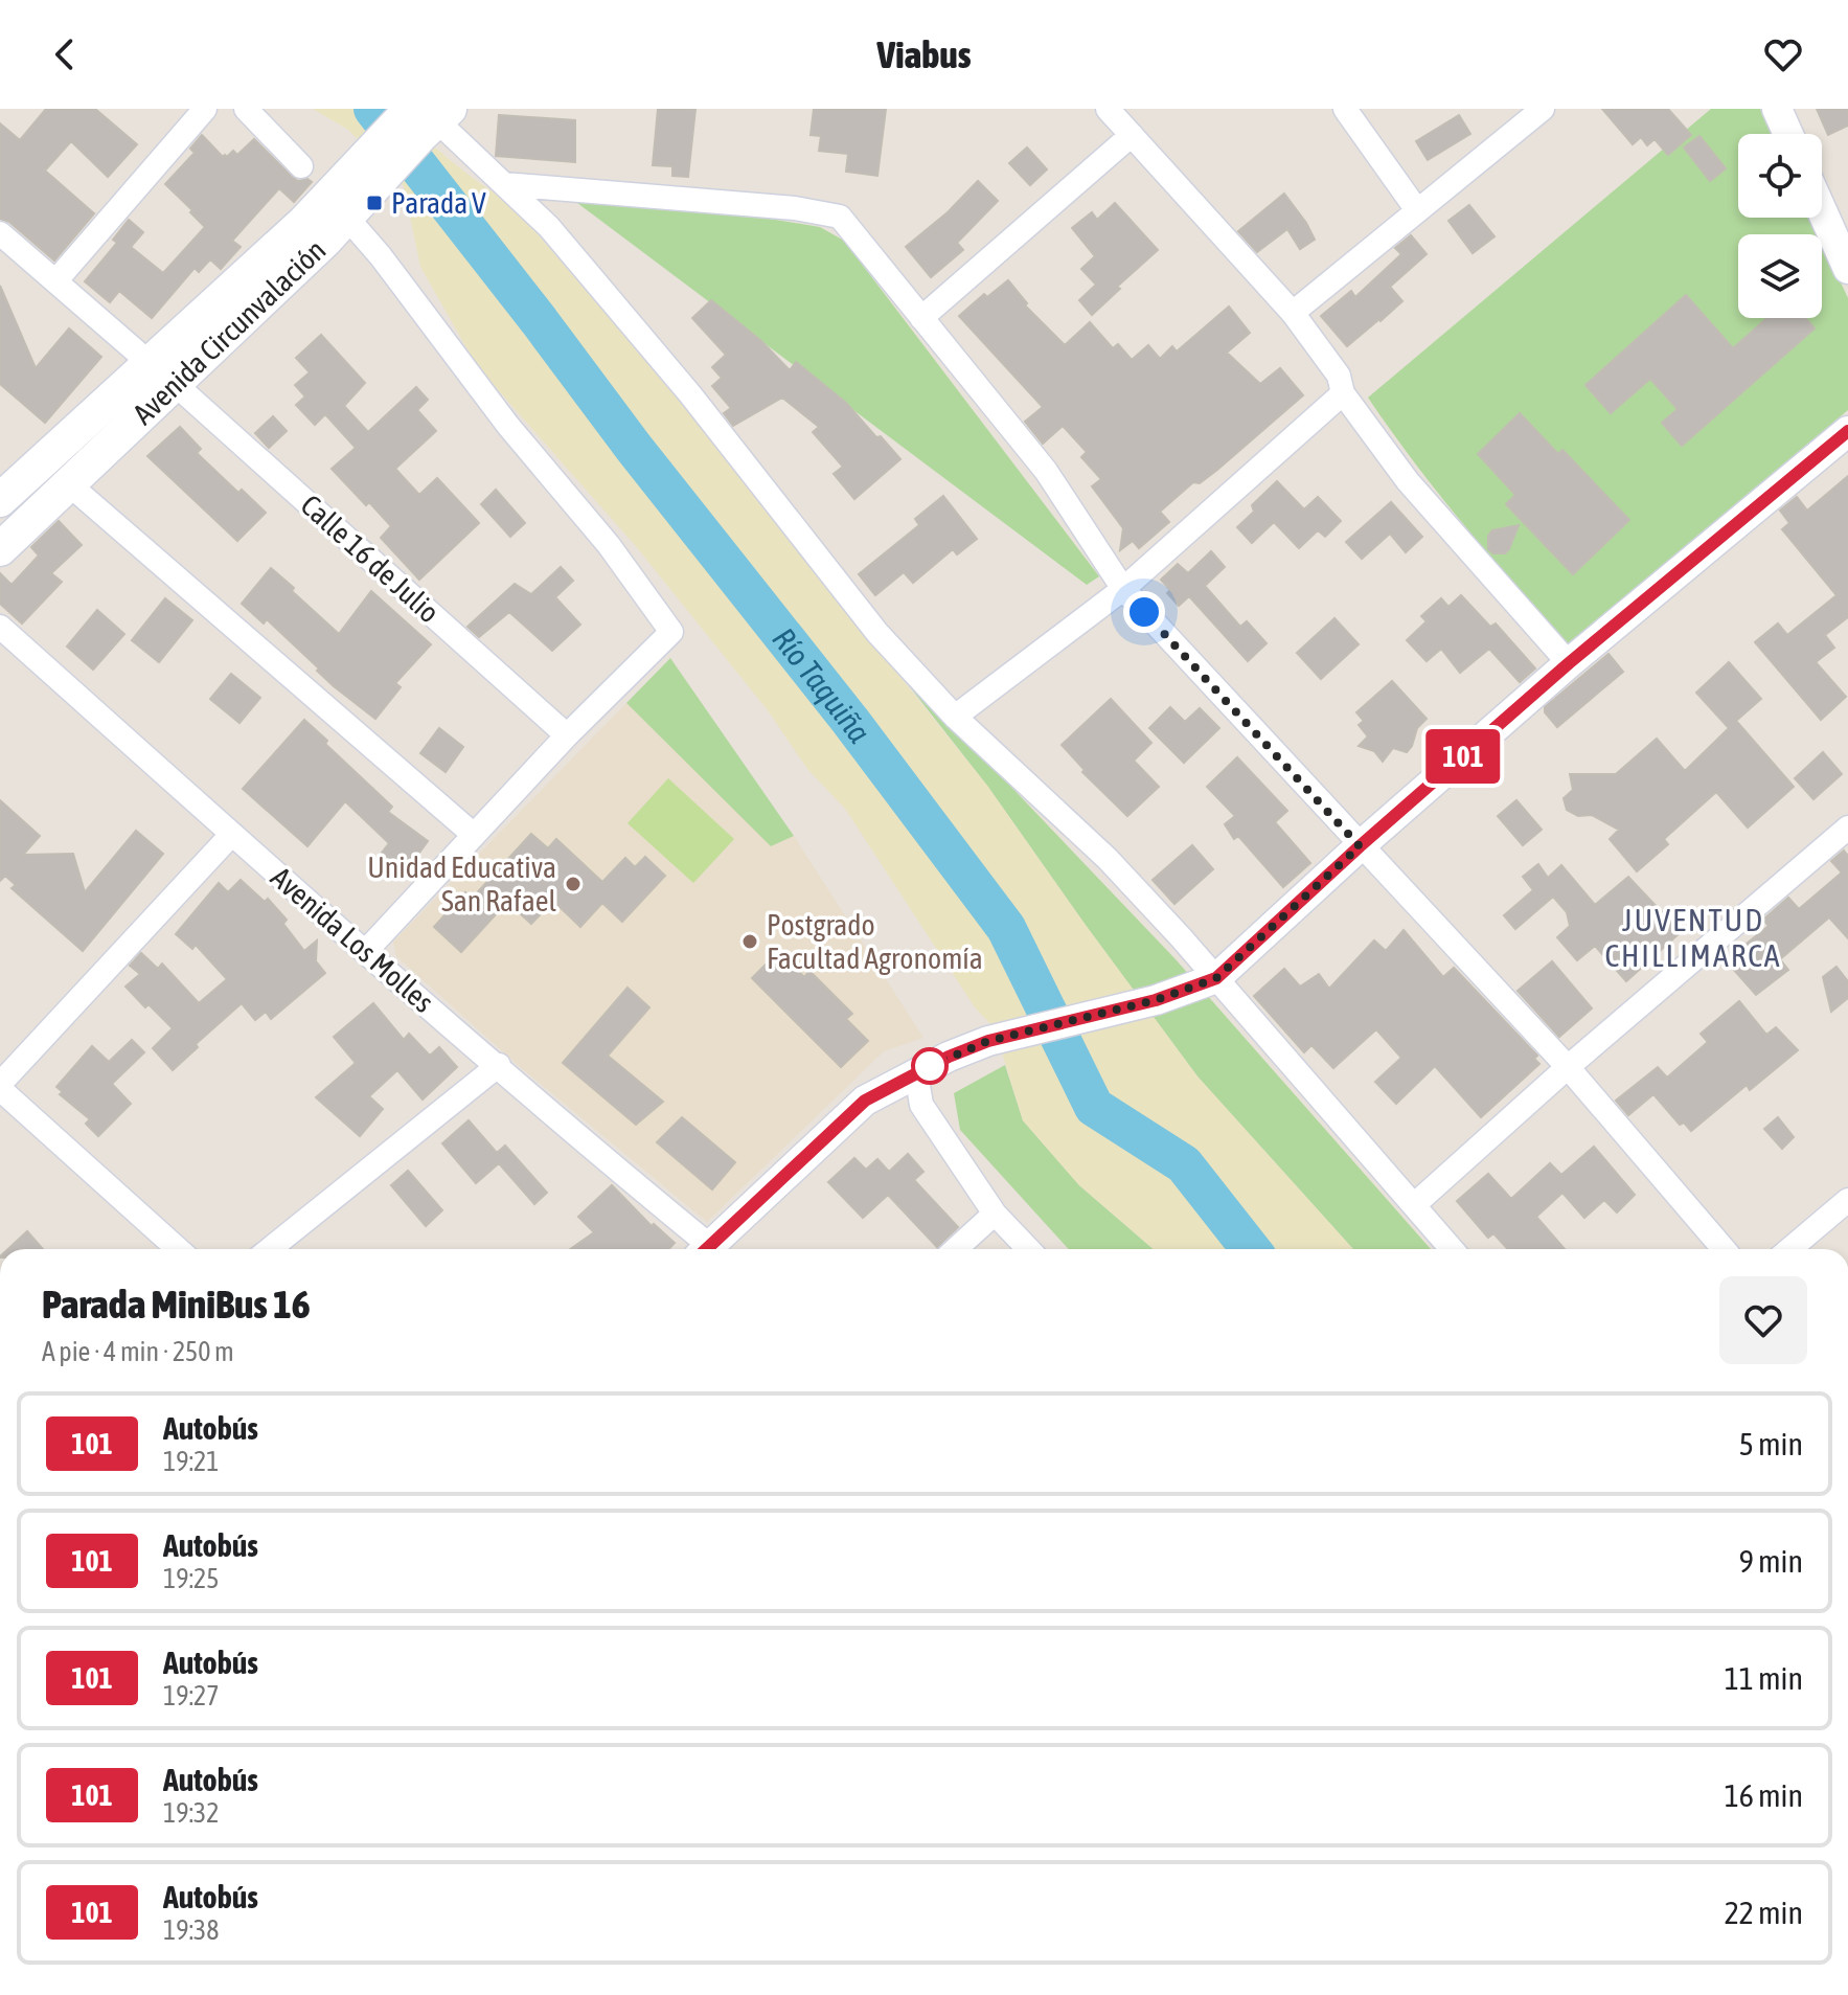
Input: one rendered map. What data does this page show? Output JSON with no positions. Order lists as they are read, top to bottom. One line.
{"streets":{"main road":["Avenida Circunvalación"],"street":["Calle 16 de Julio","Avenida Los Molles"]},"crossings":[["Avenida Circunvalación","Calle 16 de Julio"]],"districts":["JUVENTUD CHILLIMARCA"],"water":["Río Taquiña"],"places":{"transit":["Parada V"],"other":["Unidad Educativa San Rafael","Postgrado Facultad Agronomía"]},"lines":["bus line 101"],"page":{"header":"Viabus","on_map":"101","heading":["Parada MiniBus 16","A pie · 4 min · 250 m"],"list":[{"mark":"101","name":"Autobús","note":"19:21","value":"5 min"},{"mark":"101","name":"Autobús","note":"19:25","value":"9 min"},{"mark":"101","name":"Autobús","note":"19:27","value":"11 min"},{"mark":"101","name":"Autobús","note":"19:32","value":"16 min"},{"mark":"101","name":"Autobús","note":"19:38","value":"22 min"}]}}
